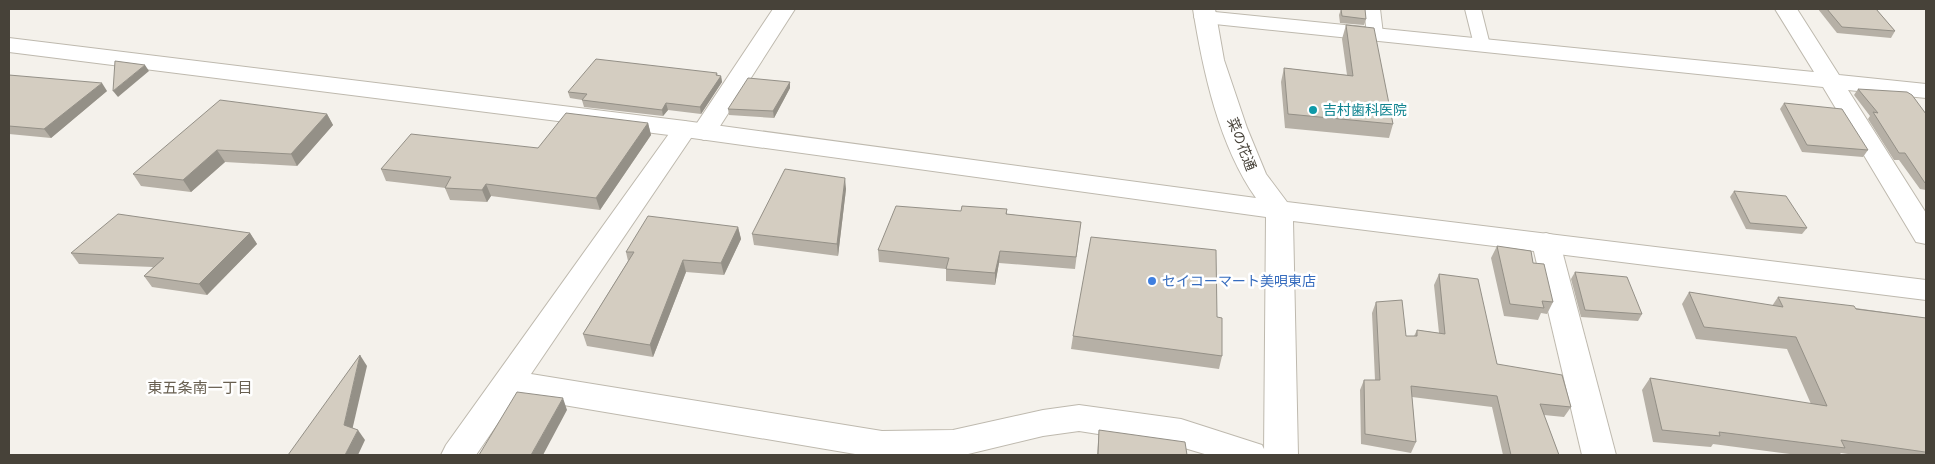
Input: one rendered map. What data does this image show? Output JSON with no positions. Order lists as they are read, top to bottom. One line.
{"streets":{"street":["菜の花通"]},"districts":["東五条南一丁目"],"places":["吉村歯科医院","セイコーマート美唄東店"]}
